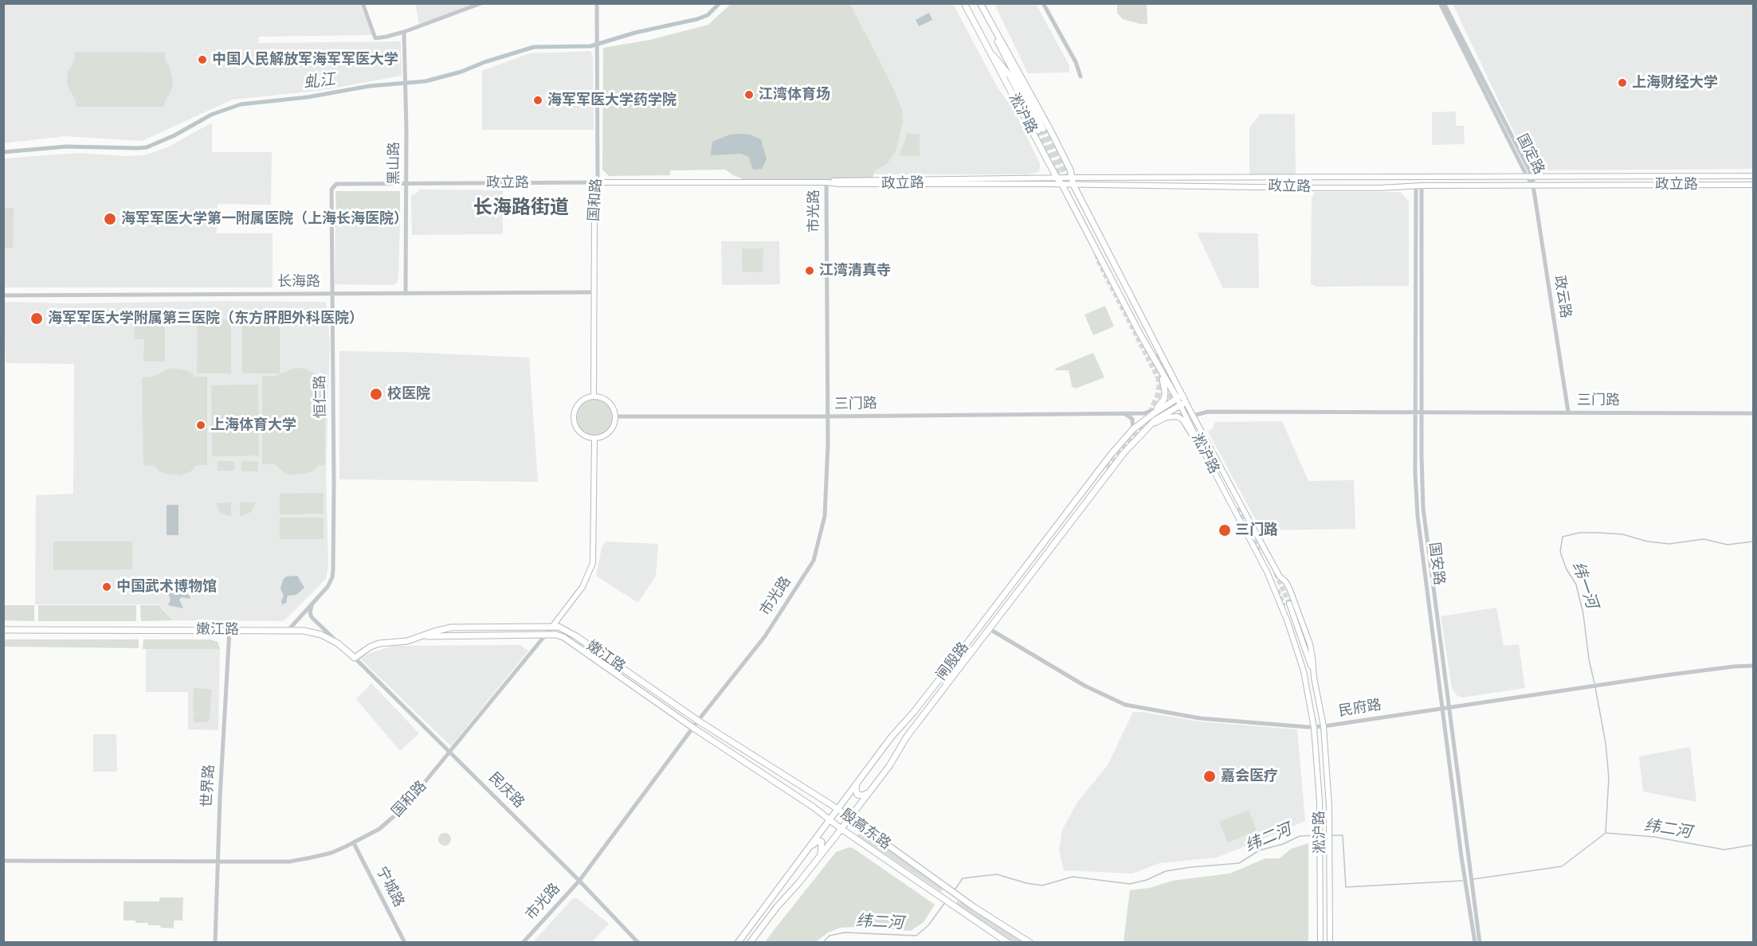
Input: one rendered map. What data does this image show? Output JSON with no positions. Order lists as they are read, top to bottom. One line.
{"streets":{"main road":["淞沪路","政立路","国和路","嫩江路","闸殷路","殷高东路"],"street":["国定路","黑山路","市光路","长海路","政云路","恒仁路","三门路","国安路","民府路","世界路","民庆路","宁城路"]},"crossings":[["淞沪路","政立路"],["淞沪路","三门路"],["淞沪路","闸殷路"],["淞沪路","民府路"],["国定路","政立路"],["国定路","政云路"],["黑山路","政立路"],["黑山路","长海路"],["政立路","国和路"],["政立路","市光路"],["政立路","政云路"],["政立路","恒仁路"],["政立路","国安路"],["国和路","长海路"],["国和路","三门路"],["国和路","嫩江路"],["国和路","世界路"],["国和路","民庆路"],["国和路","宁城路"],["市光路","三门路"],["市光路","嫩江路"],["市光路","民庆路"],["市光路","殷高东路"],["长海路","恒仁路"],["政云路","三门路"],["恒仁路","嫩江路"],["三门路","国安路"],["三门路","闸殷路"],["国安路","民府路"],["嫩江路","世界路"],["嫩江路","民庆路"],["嫩江路","殷高东路"],["闸殷路","民府路"],["闸殷路","殷高东路"]],"districts":["长海路街道"],"water":["虬江","纬一河","纬二河"],"places":["中国人民解放军海军军医大学","上海财经大学","江湾体育场","海军军医大学药学院","海军军医大学第一附属医院（上海长海医院）","江湾清真寺","海军军医大学附属第三医院（东方肝胆外科医院）","校医院","上海体育大学","三门路","中国武术博物馆","嘉会医疗"]}
